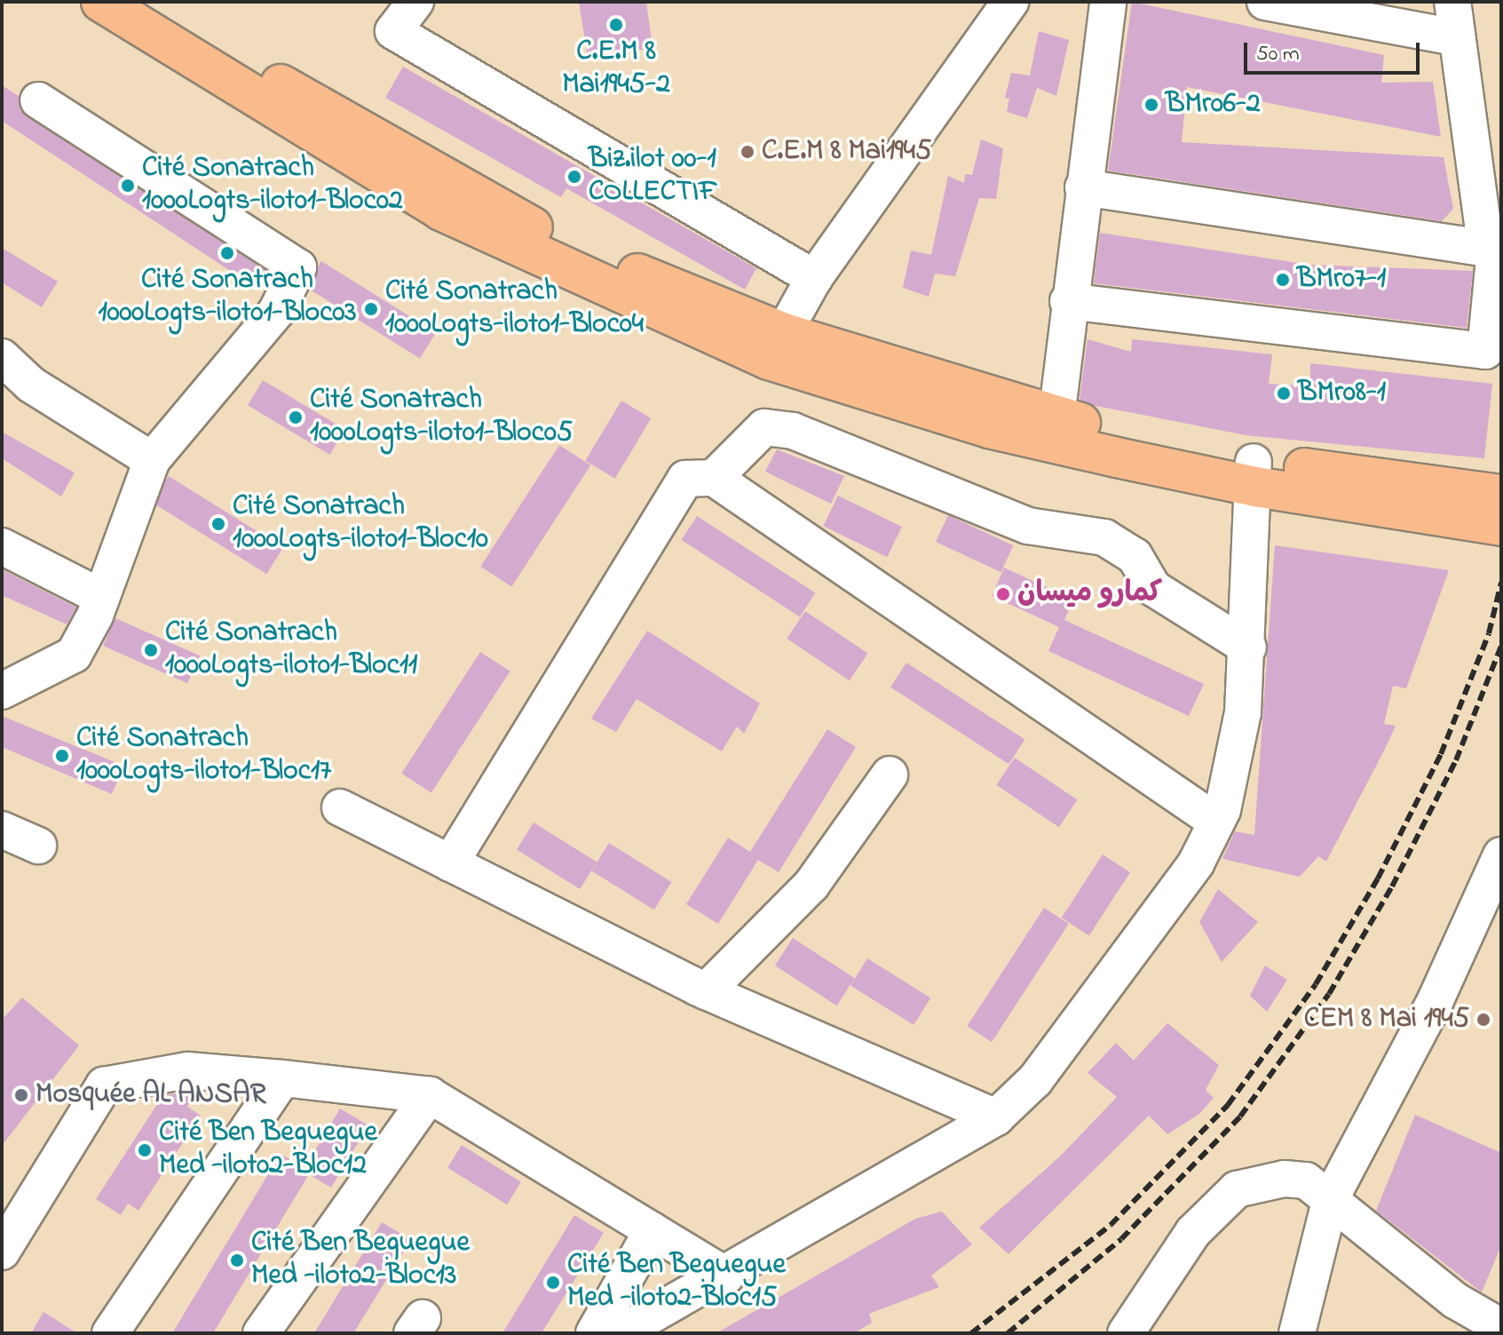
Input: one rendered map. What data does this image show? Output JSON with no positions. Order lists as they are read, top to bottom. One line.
{"places":["C.E.M 8 Mai1945-2","BMr06-2","C.E.M 8 Mai1945","Biz.ilot 00-1 COLLECTIF","Cité Sonatrach 1000Logts-ilot01-Bloc02","Cité Sonatrach 1000Logts-ilot01-Bloc03","BMr07-1","Cité Sonatrach 1000Logts-ilot01-Bloc04","BMr08-1","Cité Sonatrach 1000Logts-ilot01-Bloc05","Cité Sonatrach 1000Logts-ilot01-Bloc10","كمارو ميسان","Cité Sonatrach 1000Logts-ilot01-Bloc11","Cité Sonatrach 1000Logts-ilot01-Bloc17","CEM 8 Mai 1945","Mosquée AL ANSAR","Cité Ben Beguegue Med -ilot02-Bloc12","Cité Ben Beguegue Med -ilot02-Bloc13","Cité Ben Beguegue Med -ilot02-Bloc15"],"scale_bar":"50 m"}
